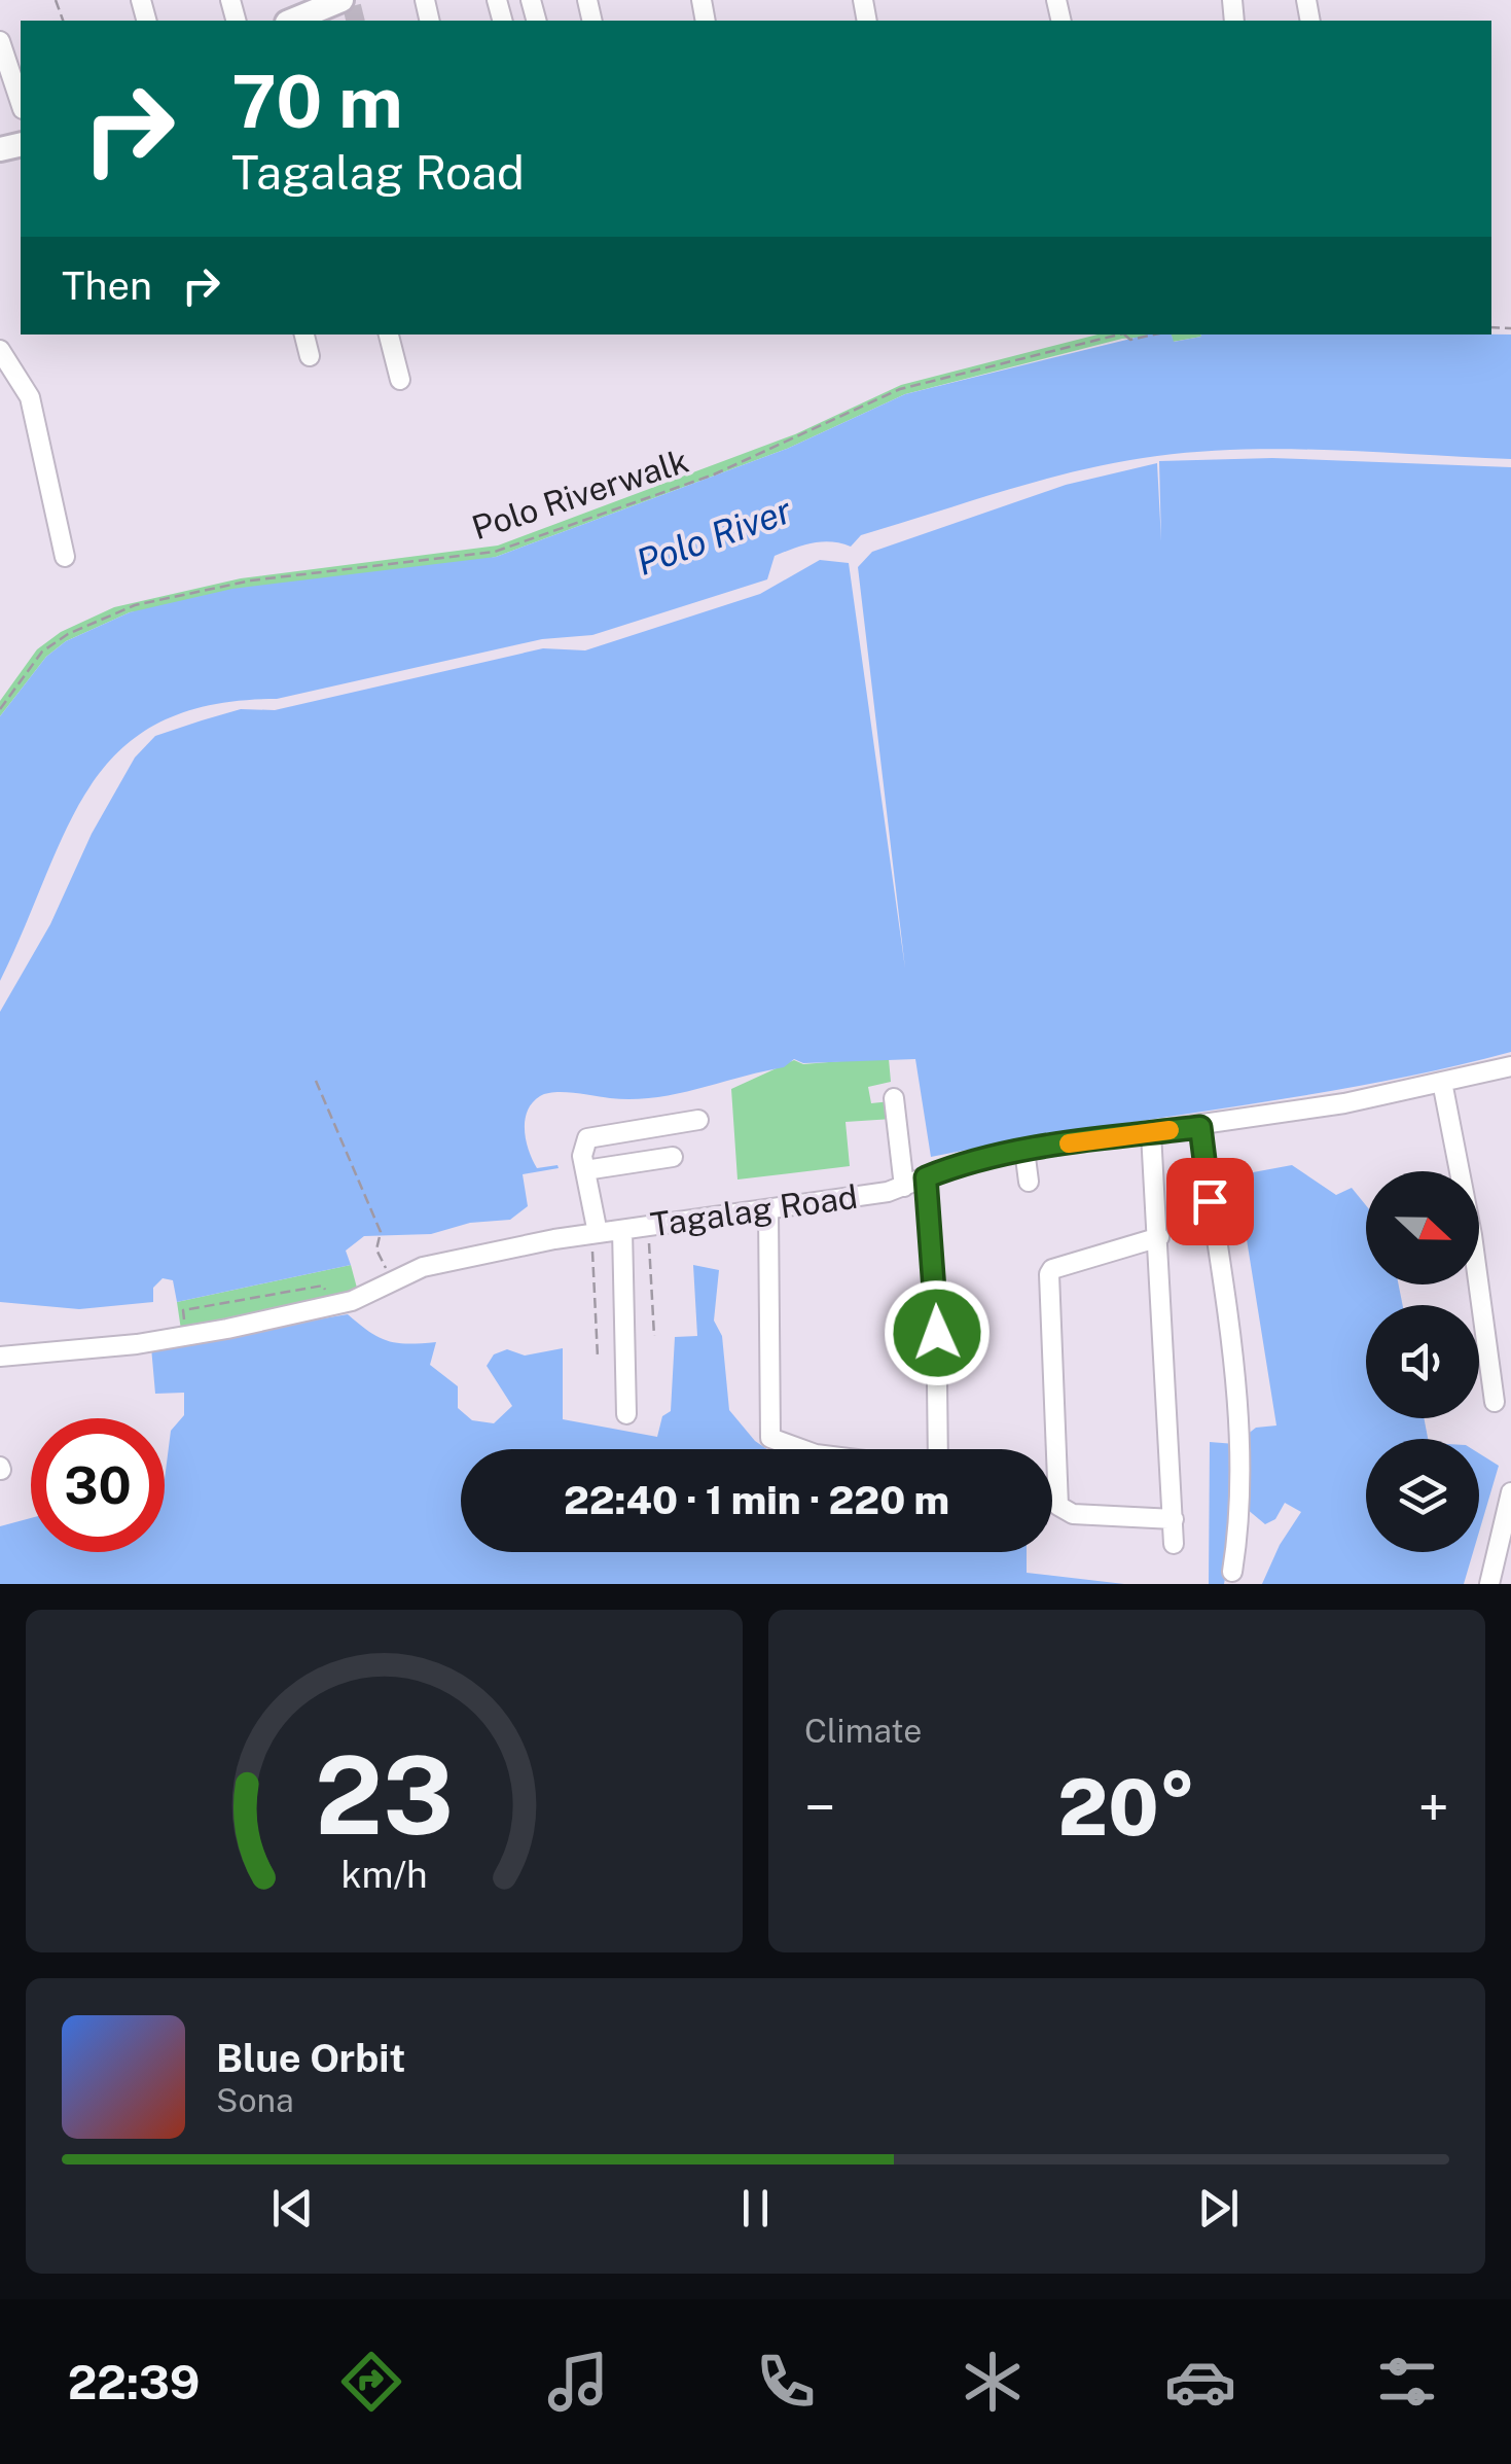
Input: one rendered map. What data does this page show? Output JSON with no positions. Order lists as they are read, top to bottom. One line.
{"streets":{"street":["Tagalag Road"],"path":["Polo Riverwalk"]},"water":["Polo River"],"north":"right","page":{"turn":["70 m","Tagalag Road"],"then":"Then","limit":"30","trip":"22:40 · 1 min · 220 m","tile":"Climate","heat":["−","20°","+"],"song":["Blue Orbit","Sona"],"tabs":"22:39","gauge":["23","km/h"]}}
